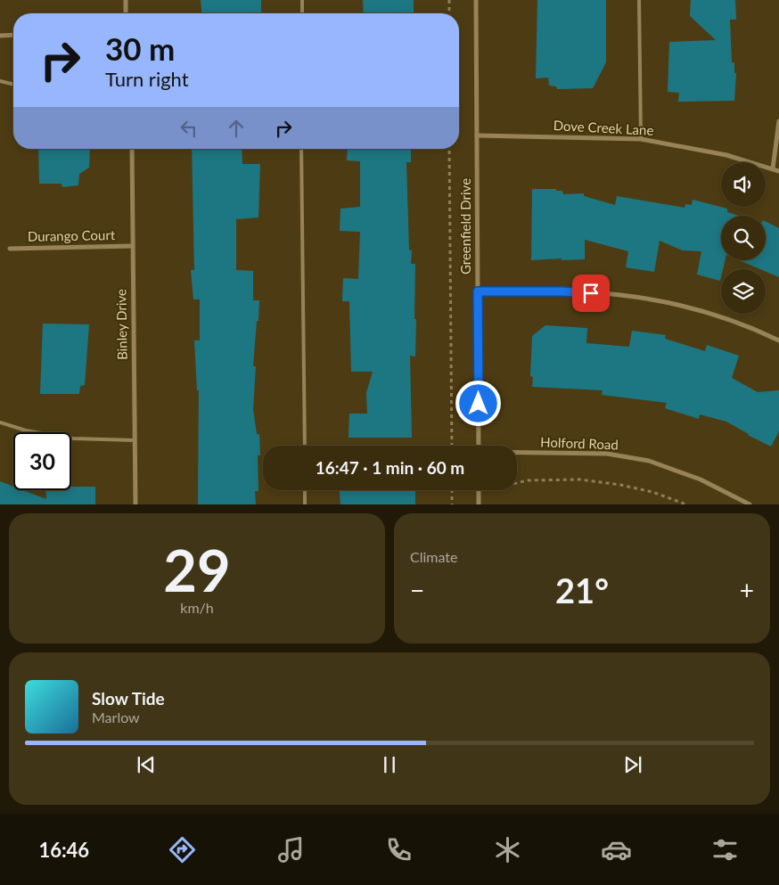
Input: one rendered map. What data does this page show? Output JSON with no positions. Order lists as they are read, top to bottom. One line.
{"streets":{"street":["Dove Creek Lane","Greenfield Drive","Durango Court","Binley Drive","Holford Road"]},"crossings":[["Dove Creek Lane","Greenfield Drive"],["Durango Court","Binley Drive"]],"page":{"turn":["30 m","Turn right"],"limit":"30","trip":"16:47 · 1 min · 60 m","tile":[["29","km/h"],"Climate"],"heat":["−","21°","+"],"song":["Slow Tide","Marlow"],"tabs":"16:46"}}
